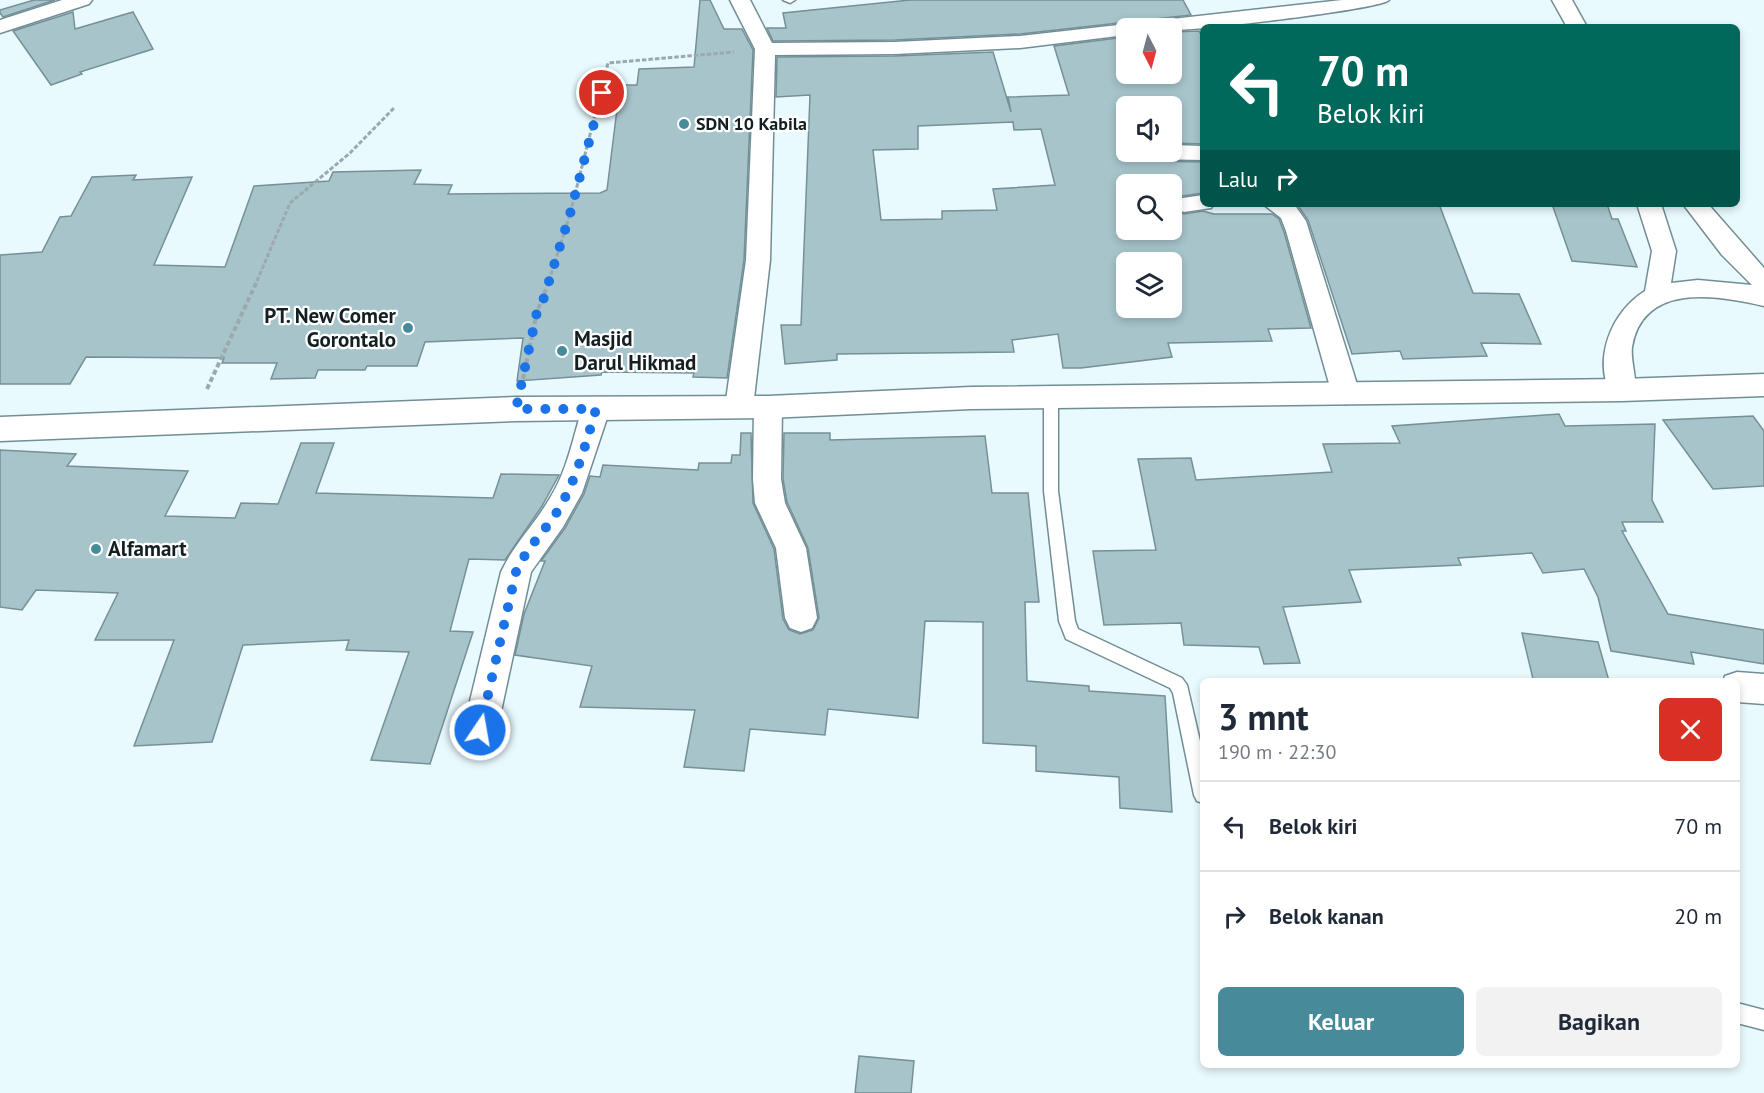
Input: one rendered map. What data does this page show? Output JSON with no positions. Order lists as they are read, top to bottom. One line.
{"places":["SDN 10 Kabila","PT. New Comer Gorontalo","Masjid Darul Hikmad","Alfamart"],"north":"bottom","page":{"turn":["70 m","Belok kiri"],"then":"Lalu","heading":["3 mnt","190 m · 22:30"],"list":[{"name":"Belok kiri","value":"70 m"},{"name":"Belok kanan","value":"20 m"}],"buttons":["Keluar","Bagikan"]}}
